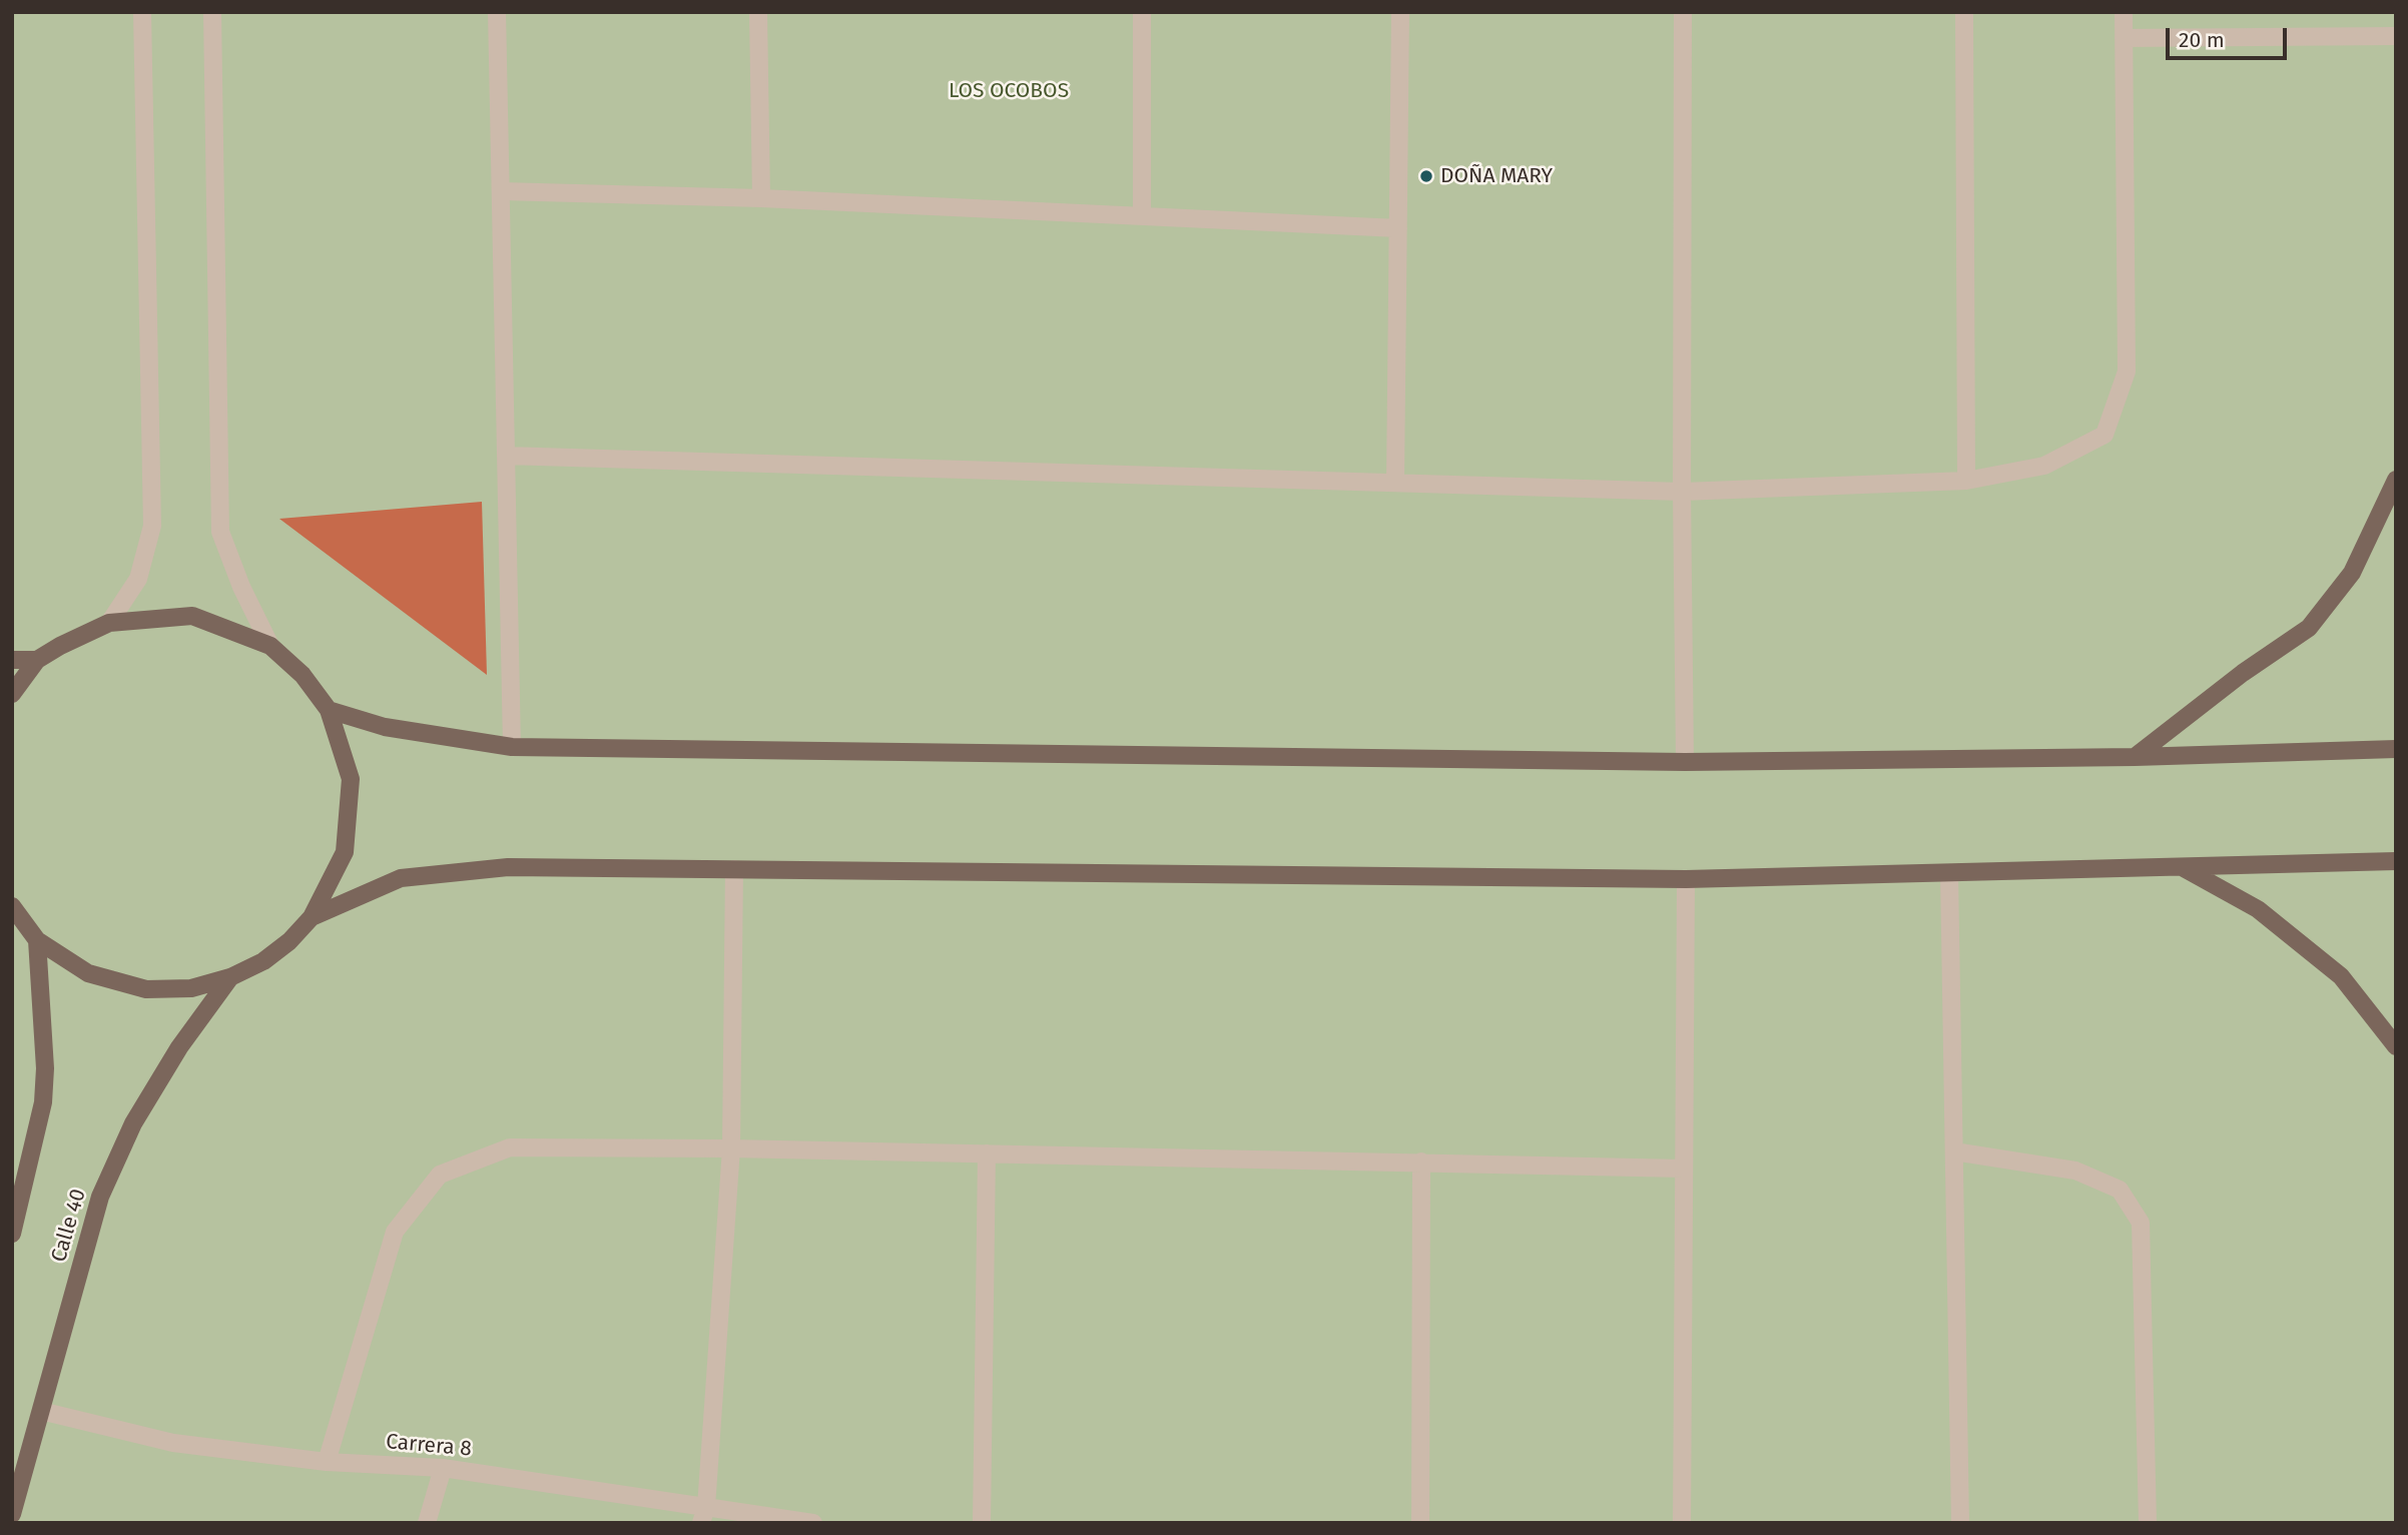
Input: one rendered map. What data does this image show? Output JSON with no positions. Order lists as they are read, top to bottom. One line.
{"streets":{"main road":["Calle 40"],"street":["Carrera 8"]},"crossings":[["Calle 40","Carrera 8"]],"parks":["LOS OCOBOS"],"places":["DOÑA MARY"],"scale_bar":"20 m"}
